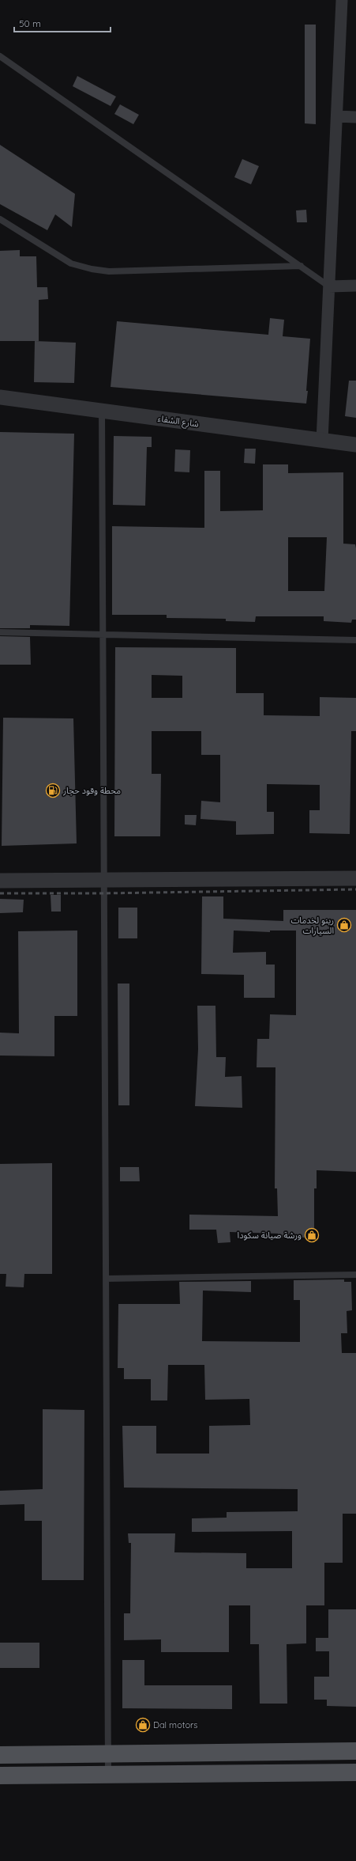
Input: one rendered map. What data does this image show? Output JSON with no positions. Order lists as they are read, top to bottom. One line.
{"streets":{"street":["شارع الشفاء"]},"places":{"fuel station":["محطة وقود حجار"],"shop":["رينو لخدمات السيارات","ورشة صيانة سكودا","Dal motors"]},"scale_bar":"50 m"}
